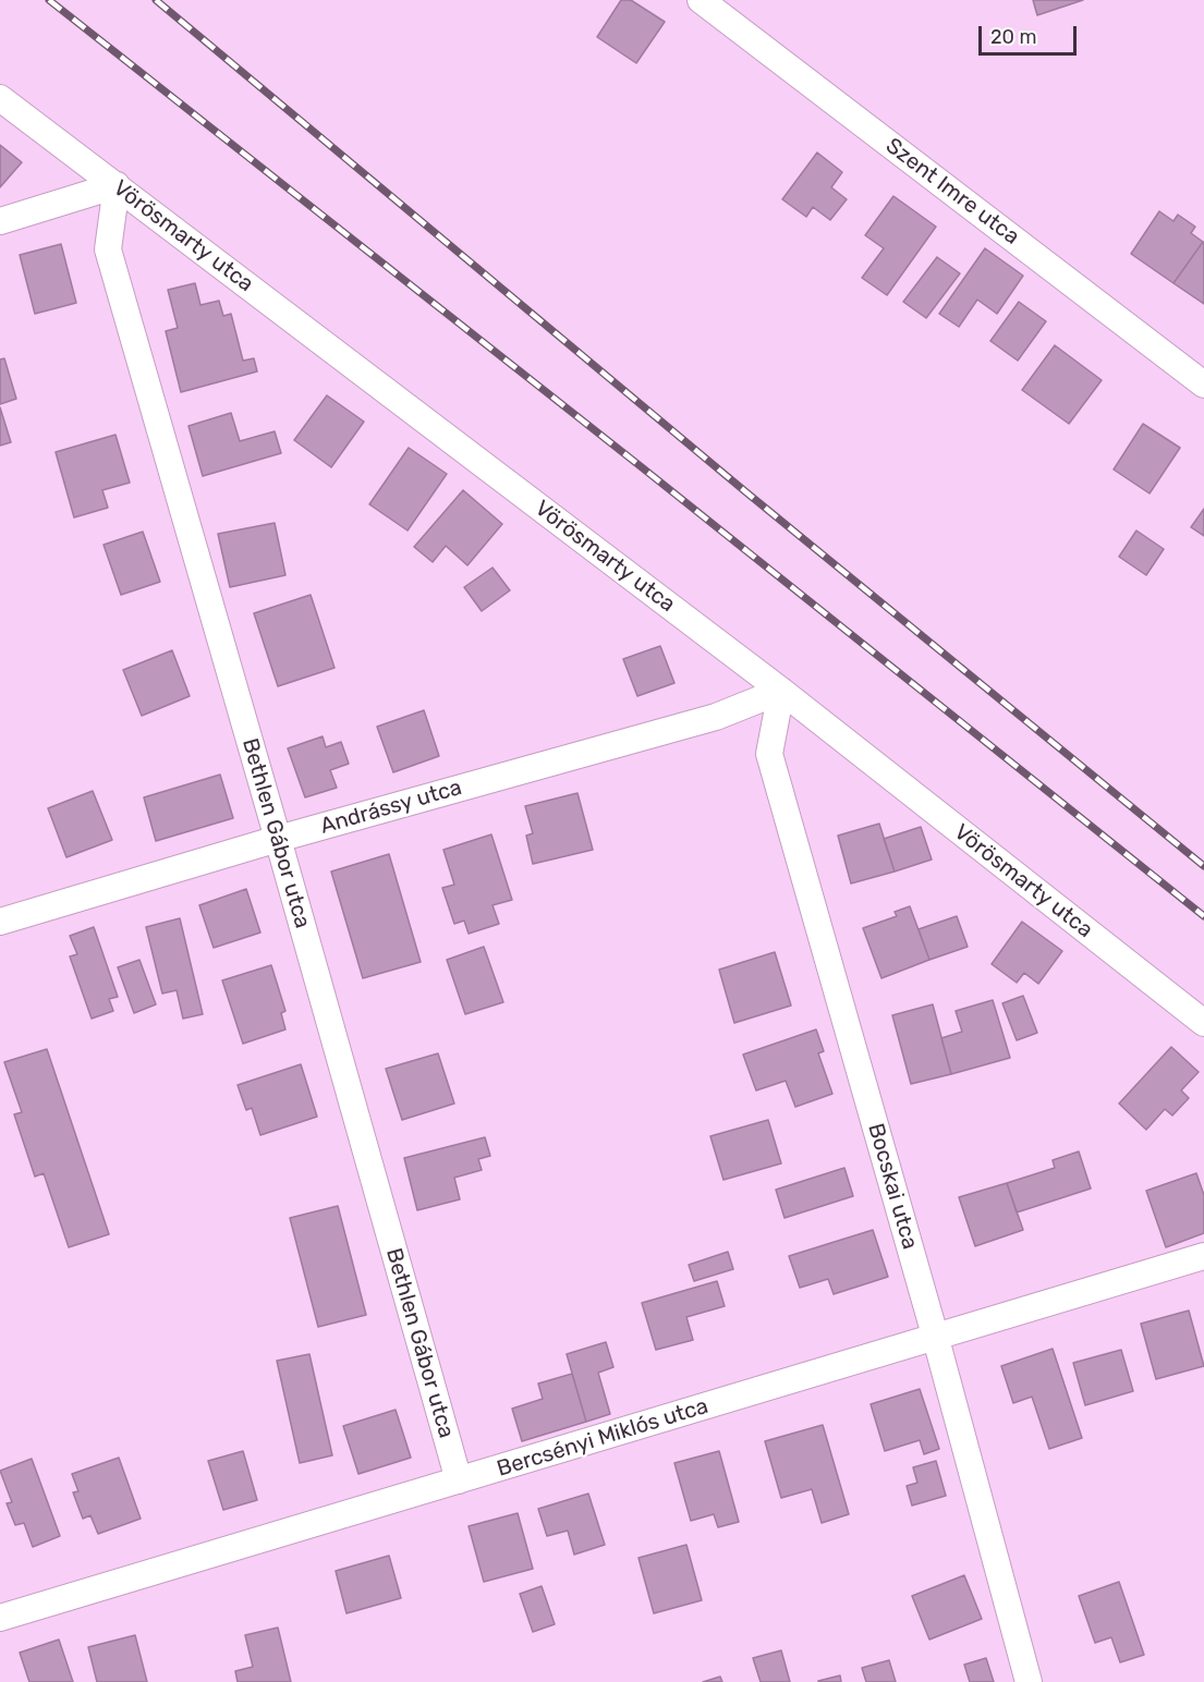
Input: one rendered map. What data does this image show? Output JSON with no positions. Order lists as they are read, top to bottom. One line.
{"streets":{"street":["Szent Imre utca","Vörösmarty utca","Andrássy utca","Bethlen Gábor utca","Bocskai utca","Bercsényi Miklós utca"]},"crossings":[["Vörösmarty utca","Andrássy utca"],["Vörösmarty utca","Bethlen Gábor utca"],["Vörösmarty utca","Bocskai utca"],["Andrássy utca","Bethlen Gábor utca"],["Andrássy utca","Bocskai utca"],["Bethlen Gábor utca","Bercsényi Miklós utca"],["Bocskai utca","Bercsényi Miklós utca"]],"scale_bar":"20 m"}
